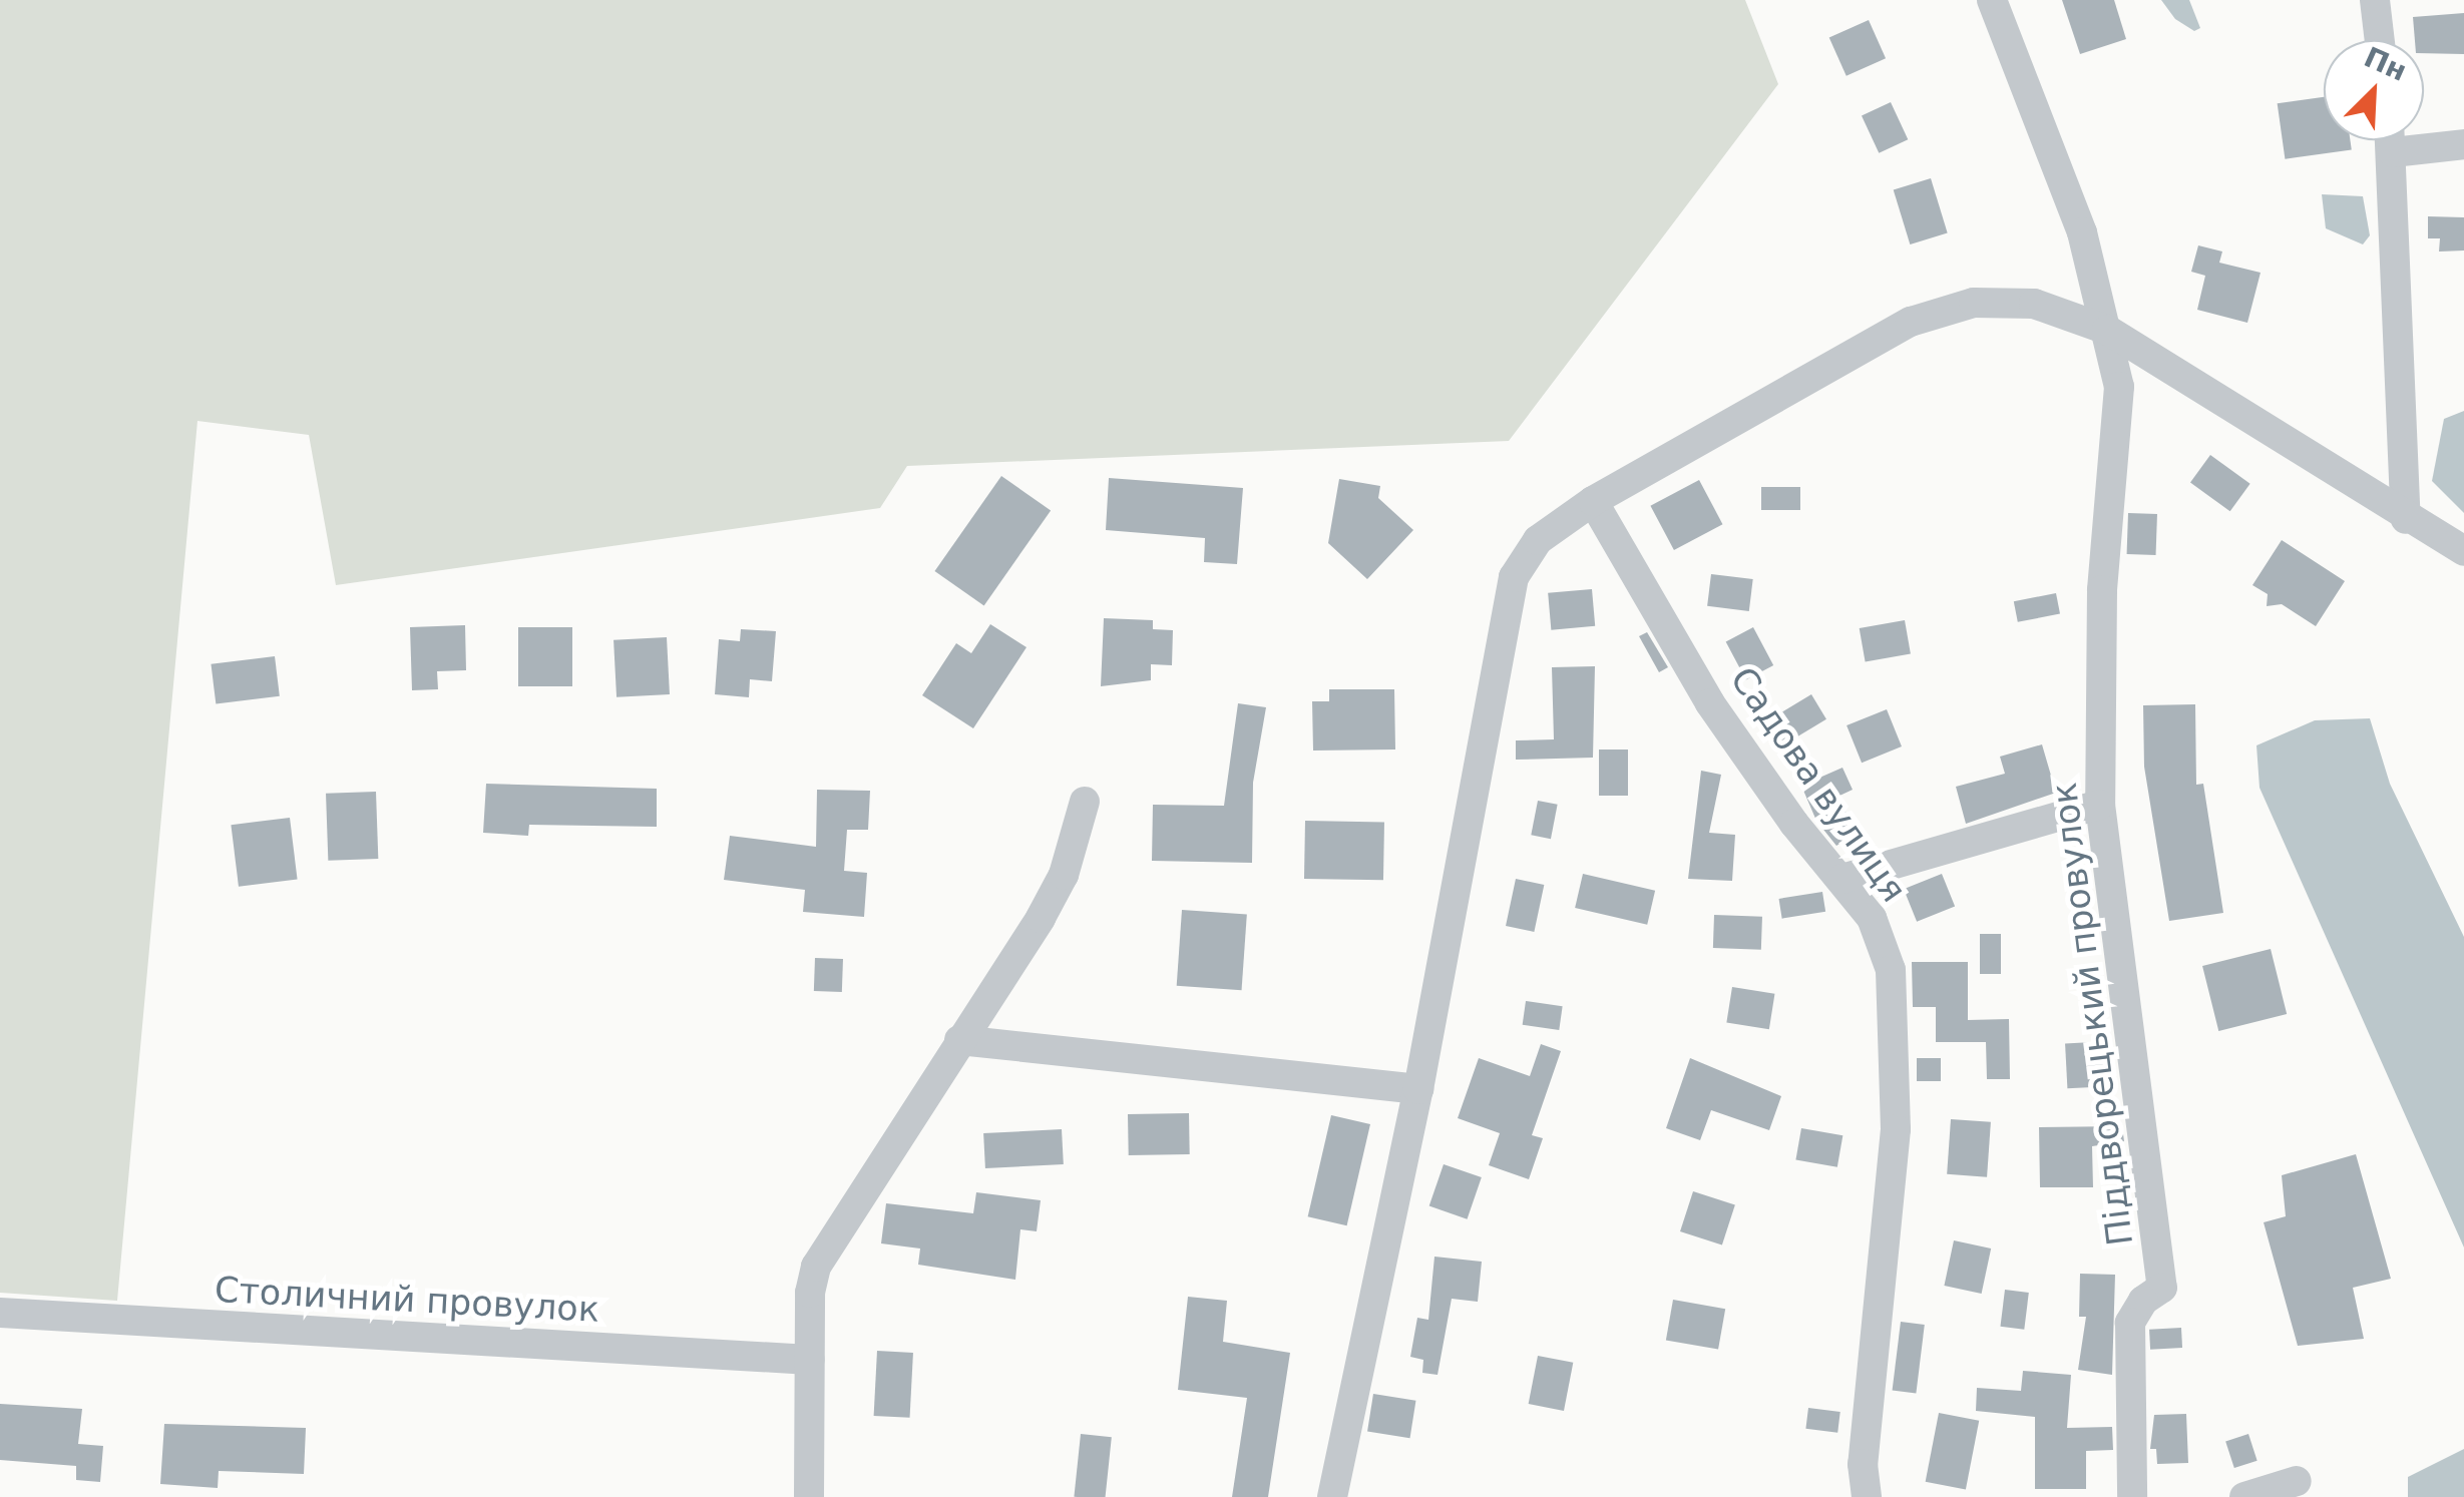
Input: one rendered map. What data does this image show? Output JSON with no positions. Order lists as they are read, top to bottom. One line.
{"streets":{"street":["Садова вулиця","Піддворецький провулок","Столичний провулок"]},"north":"top right"}
